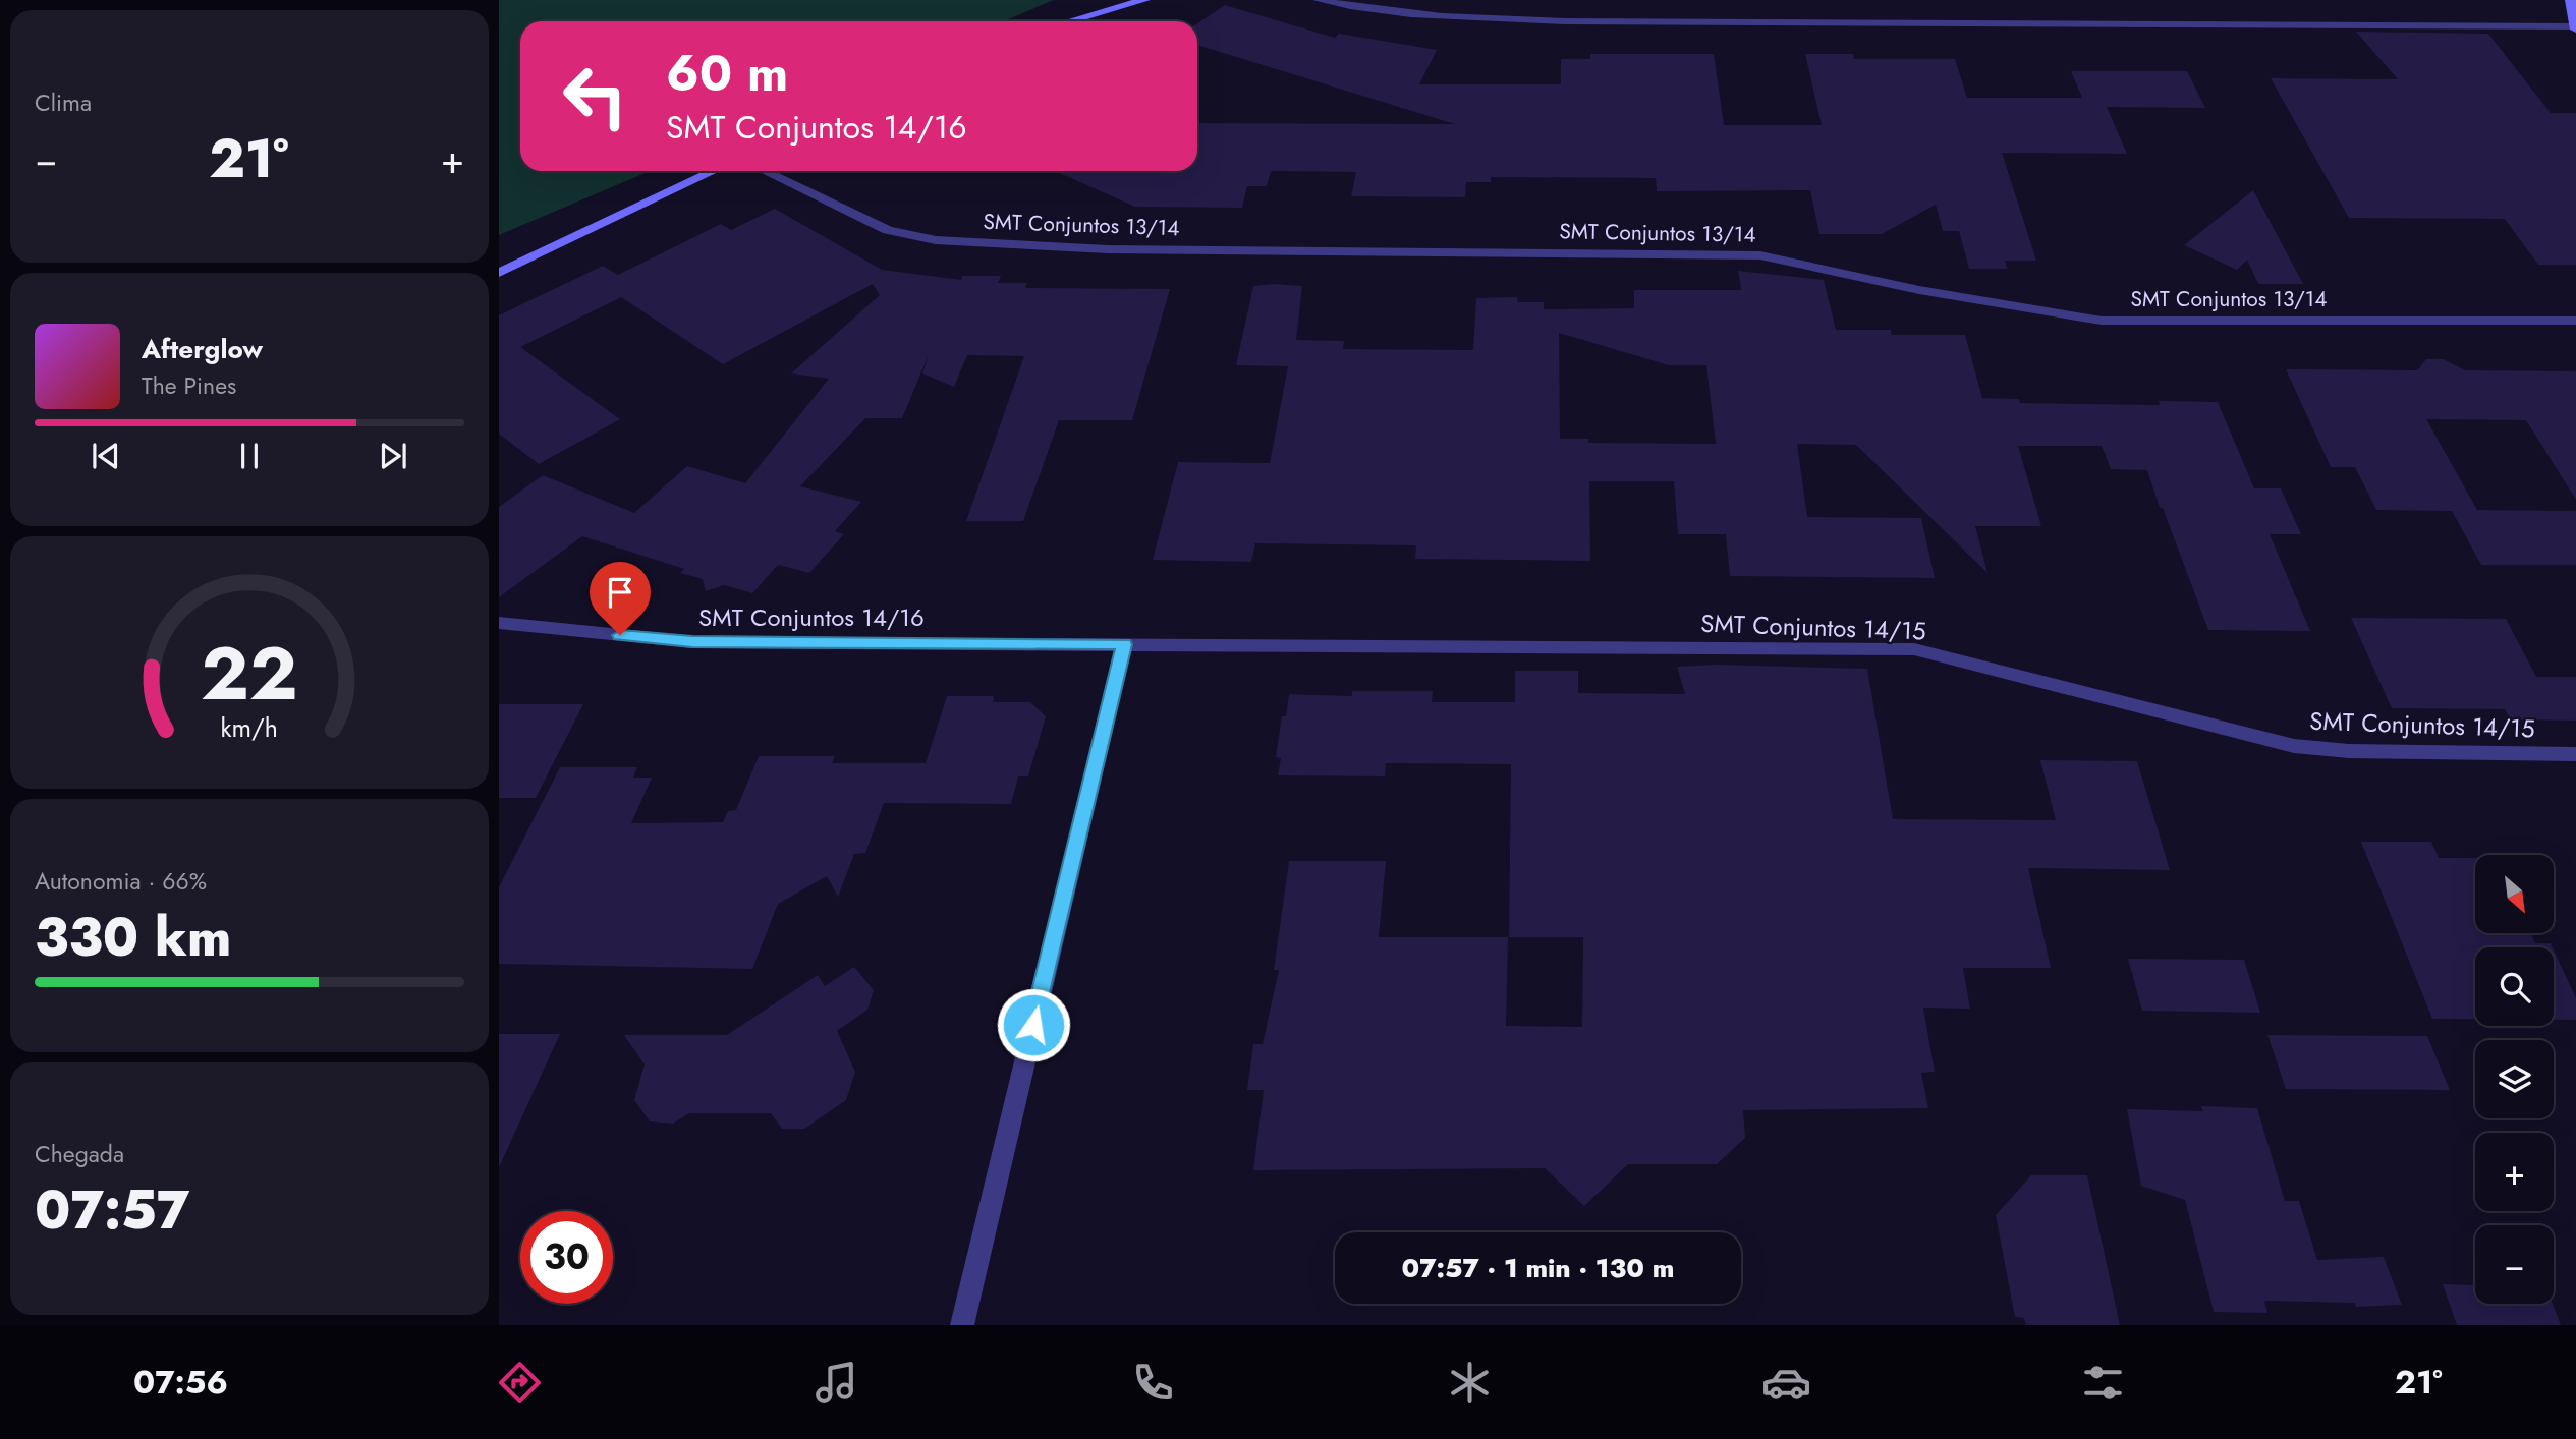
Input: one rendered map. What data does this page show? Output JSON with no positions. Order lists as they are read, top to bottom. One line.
{"streets":{"street":["SMT Conjuntos 13/14","SMT Conjuntos 14/16","SMT Conjuntos 14/15"]},"crossings":[["SMT Conjuntos 14/16","SMT Conjuntos 14/15"]],"north":"bottom right","page":{"tile":["Clima",["Autonomia · 66%","330 km"],["Chegada","07:57"]],"turn":["60 m","SMT Conjuntos 14/16"],"heat":["−","21°","+"],"song":["Afterglow","The Pines"],"map_buttons":["+","−"],"limit":"30","trip":"07:57 · 1 min · 130 m","tabs":["07:56","21°"],"gauge":["22","km/h"]}}
